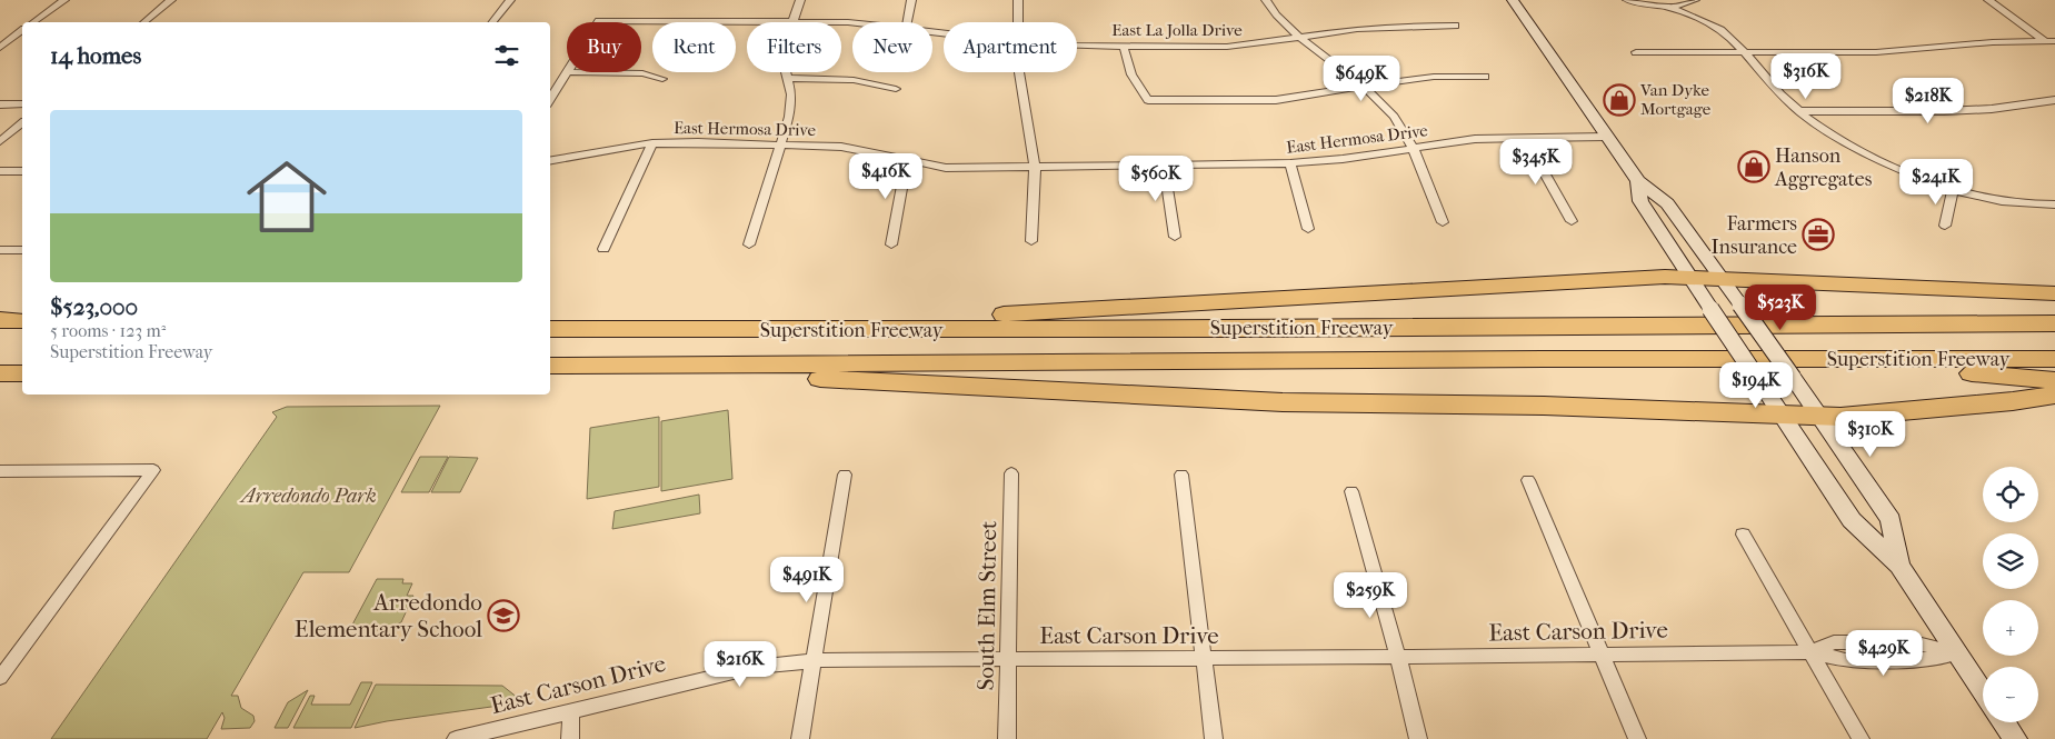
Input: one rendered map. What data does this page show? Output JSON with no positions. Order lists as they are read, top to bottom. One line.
{"streets":{"highway":["Superstition Freeway"],"street":["East La Jolla Drive","East Hermosa Drive","South Elm Street","East Carson Drive"]},"crossings":[["South Elm Street","East Carson Drive"]],"parks":["Arredondo Park"],"places":{"shop":["Van Dyke Mortgage","Hanson Aggregates"],"office":["Farmers Insurance"],"school or university":["Arredondo Elementary School"]},"page":{"chip":["Buy","Rent","Filters","New","Apartment"],"heading":"14 homes","price":["$316K","$649K","$218K","$345K","$416K","$560K","$241K","$523K","$194K","$310K","$491K","$259K","$429K","$216K"],"list":[{"name":"$523,000","note":"5 rooms · 123 m² · Superstition Freeway"}],"map_buttons":["+","−"]}}
